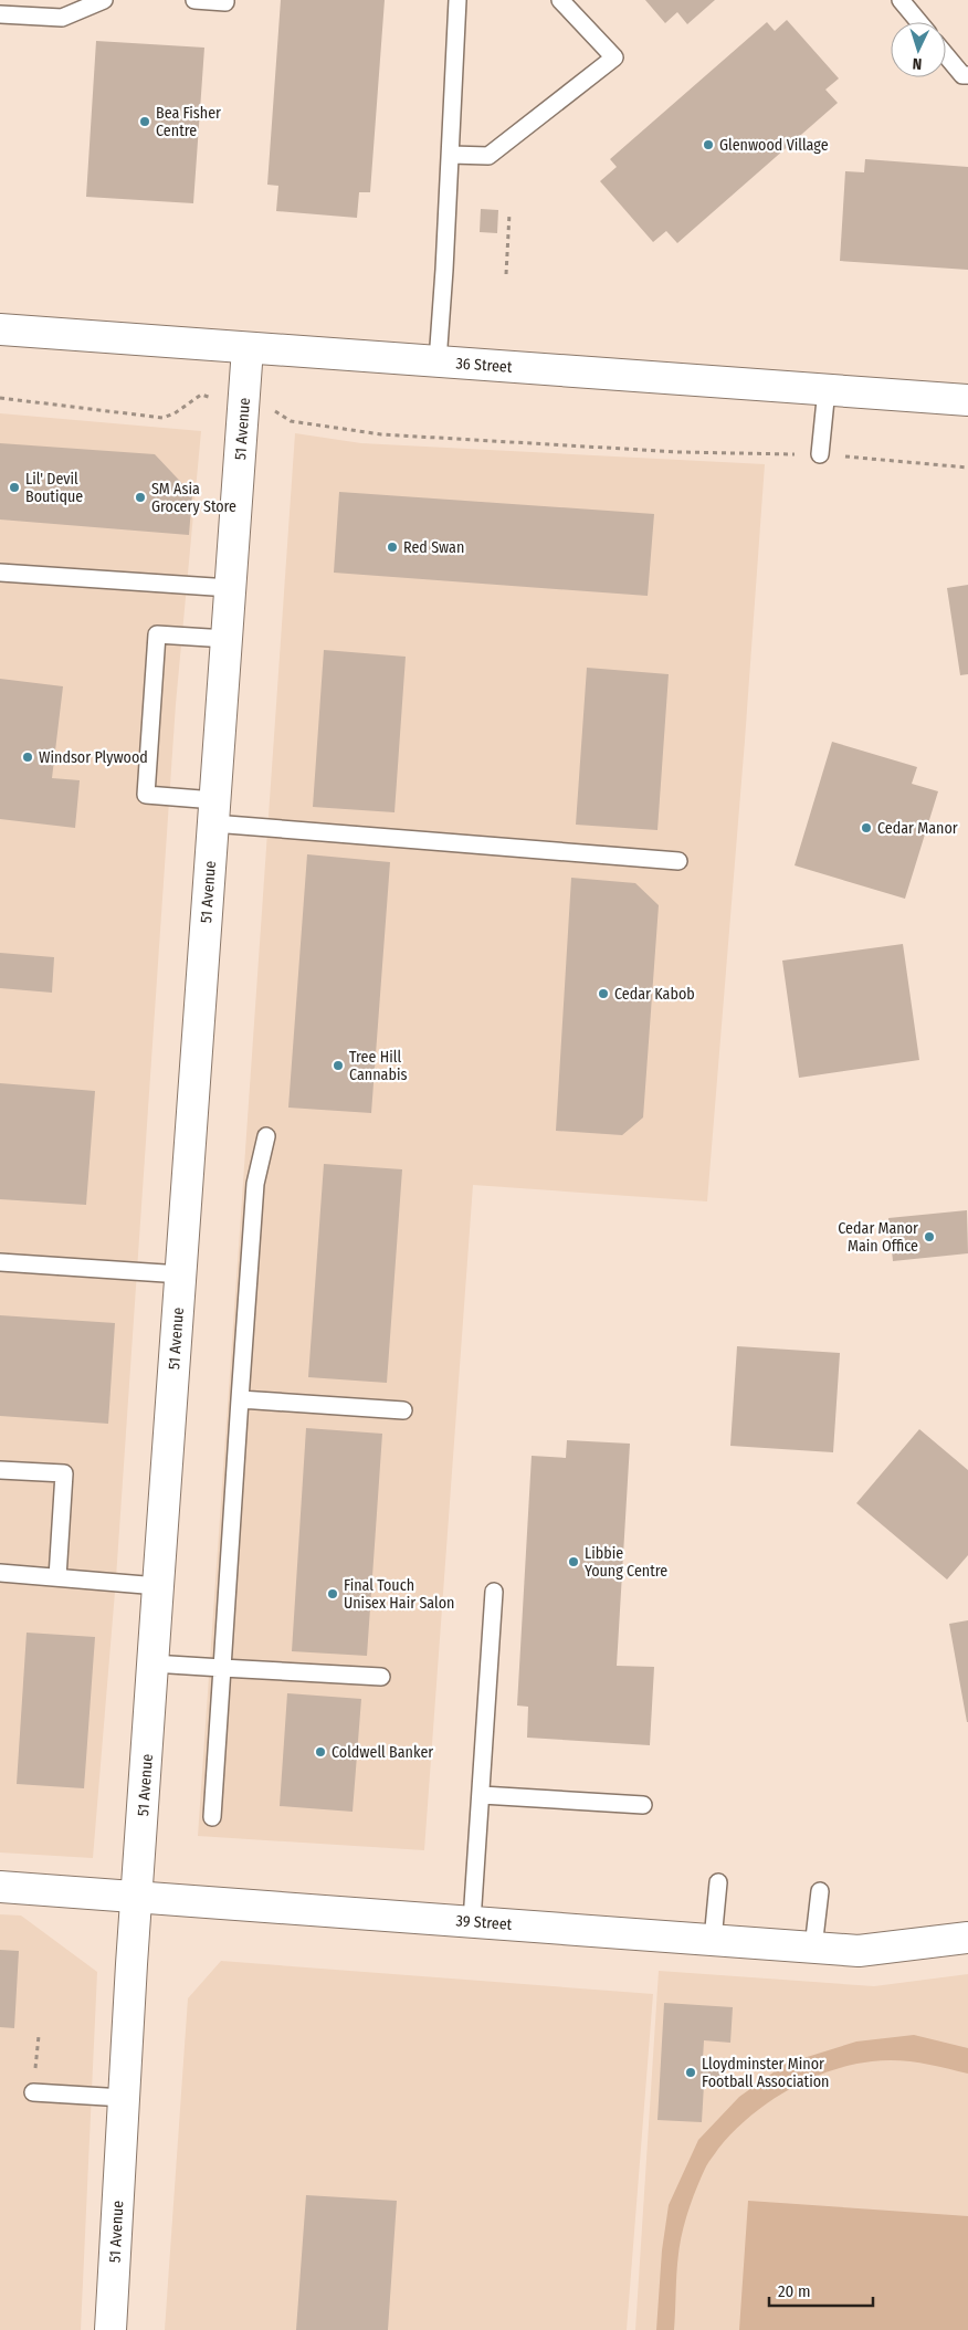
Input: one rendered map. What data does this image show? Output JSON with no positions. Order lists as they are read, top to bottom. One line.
{"streets":{"street":["36 Street","51 Avenue","39 Street"]},"crossings":[["36 Street","51 Avenue"],["51 Avenue","39 Street"]],"places":["Bea Fisher Centre","Glenwood Village","Lil' Devil Boutique","SM Asia Grocery Store","Red Swan","Windsor Plywood","Cedar Manor","Cedar Kabob","Tree Hill Cannabis","Cedar Manor Main Office","Libbie Young Centre","Final Touch Unisex Hair Salon","Coldwell Banker","Lloydminster Minor Football Association"],"scale_bar":"20 m","north":"bottom"}
